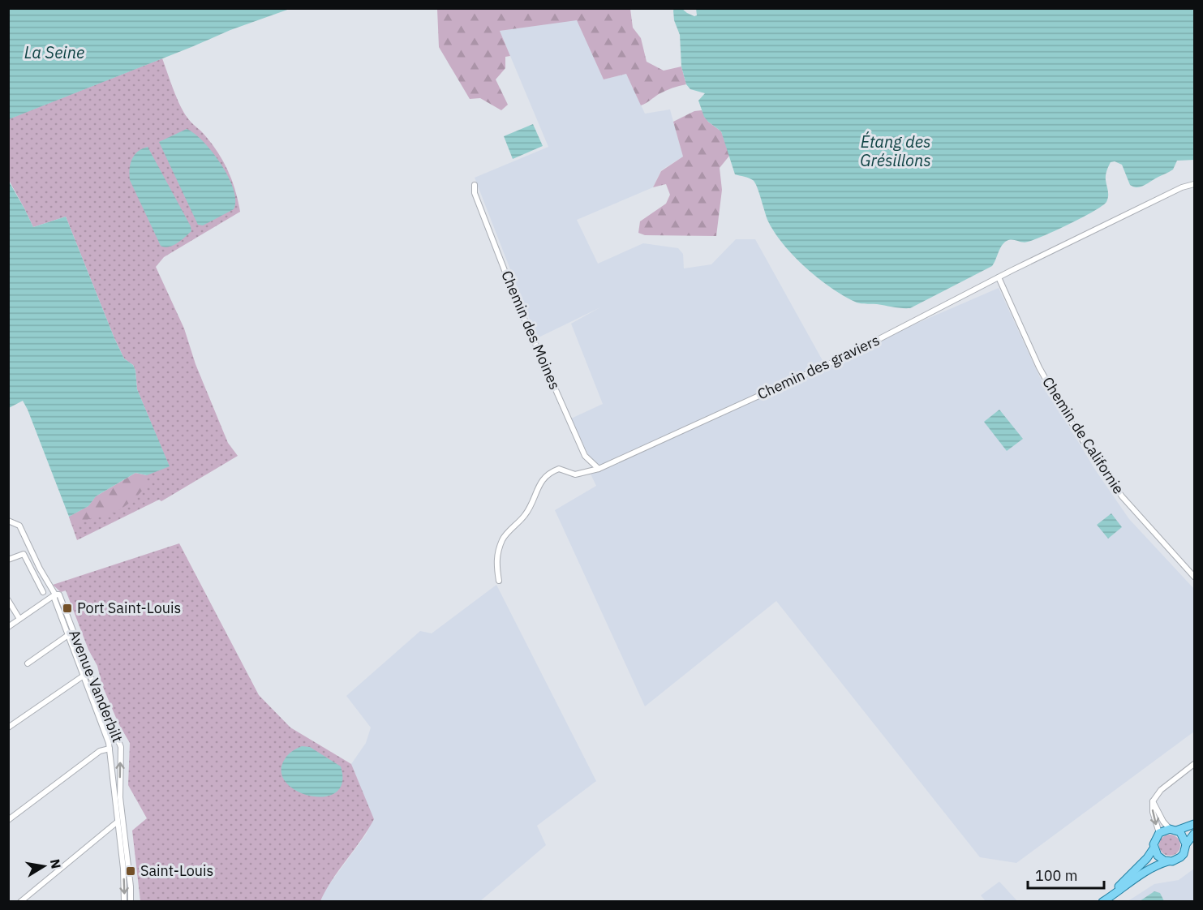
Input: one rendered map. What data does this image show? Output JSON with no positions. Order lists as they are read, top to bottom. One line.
{"streets":{"street":["Chemin des Moines","Chemin des graviers","Chemin de Californie","Avenue Vanderbilt"]},"crossings":[["Chemin des Moines","Chemin des graviers"],["Chemin des graviers","Chemin de Californie"]],"water":["La Seine","Étang des Grésillons"],"places":{"transit":["Port Saint-Louis","Saint-Louis"]},"scale_bar":"100 m","north":"right"}
